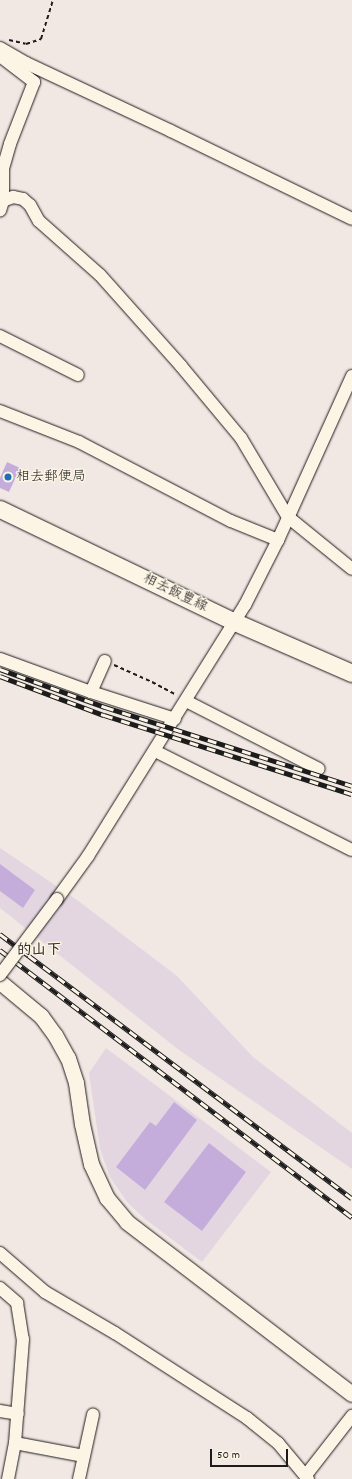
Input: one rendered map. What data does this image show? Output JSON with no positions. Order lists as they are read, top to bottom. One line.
{"streets":{"main road":["相去飯豊線"]},"districts":["的山下"],"places":["相去郵便局"],"scale_bar":"50 m"}
